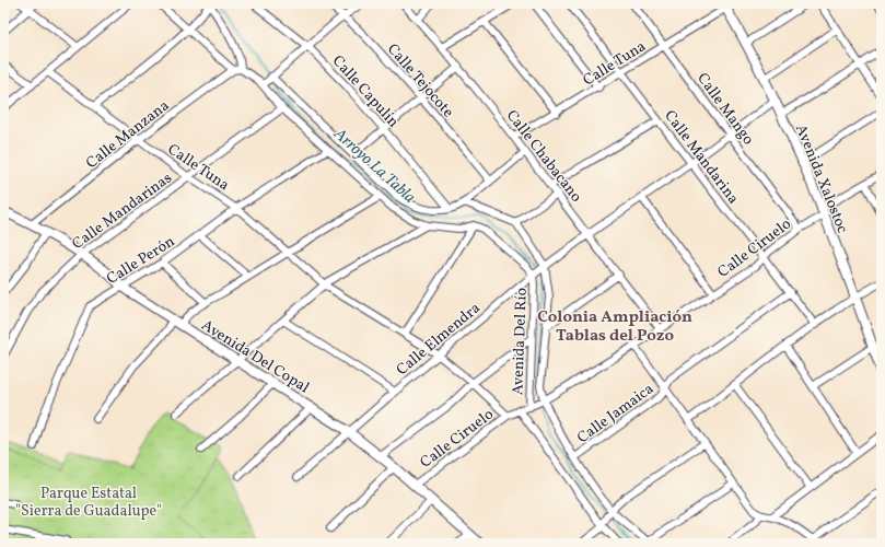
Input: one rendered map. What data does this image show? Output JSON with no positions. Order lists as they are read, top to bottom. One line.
{"streets":{"street":["Calle Tuna","Calle Tejocote","Calle Capulín","Calle Mango","Calle Manzana","Calle Chabacano","Calle Mandarina","Avenida Xalostoc","Calle Mandarinas","Calle Ciruelo","Calle Perón","Calle Elmendra","Avenida Del Río","Avenida Del Copal","Calle Jamaica"]},"crossings":[["Calle Tuna","Calle Mango"],["Calle Tuna","Calle Manzana"],["Calle Tuna","Calle Chabacano"],["Calle Tuna","Calle Mandarina"],["Calle Tuna","Avenida Xalostoc"],["Calle Tuna","Calle Mandarinas"],["Calle Tuna","Calle Ciruelo"],["Calle Tuna","Calle Perón"],["Calle Tuna","Calle Elmendra"],["Calle Mango","Calle Ciruelo"],["Calle Mango","Calle Elmendra"],["Calle Manzana","Avenida Del Copal"],["Calle Chabacano","Calle Ciruelo"],["Calle Chabacano","Calle Elmendra"],["Calle Mandarina","Calle Ciruelo"],["Calle Mandarina","Calle Elmendra"],["Calle Mandarina","Calle Jamaica"],["Avenida Xalostoc","Calle Ciruelo"],["Avenida Xalostoc","Calle Elmendra"],["Calle Mandarinas","Avenida Del Copal"],["Calle Ciruelo","Avenida Del Río"],["Calle Ciruelo","Avenida Del Copal"],["Calle Perón","Avenida Del Copal"],["Calle Elmendra","Avenida Del Río"],["Calle Elmendra","Avenida Del Copal"],["Avenida Del Río","Calle Jamaica"]],"districts":["Colonia Ampliación Tablas del Pozo"],"water":["Arroyo La Tabla"],"parks":["Parque Estatal \"Sierra de Guadalupe\""]}
